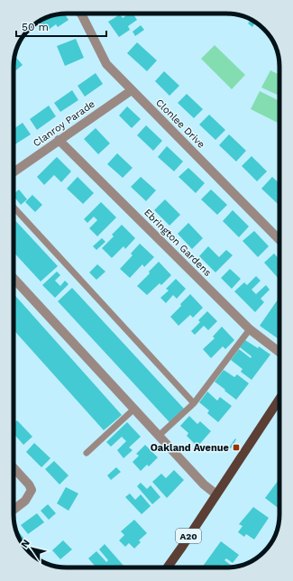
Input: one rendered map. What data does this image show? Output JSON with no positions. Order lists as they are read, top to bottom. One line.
{"streets":{"main road":["A20"],"street":["Clanroy Parade","Clonlee Drive","Ebrington Gardens"]},"crossings":[["Clanroy Parade","Clonlee Drive"],["Clanroy Parade","Ebrington Gardens"]],"places":{"transit":["Oakland Avenue"]},"scale_bar":"50 m","north":"top left"}
